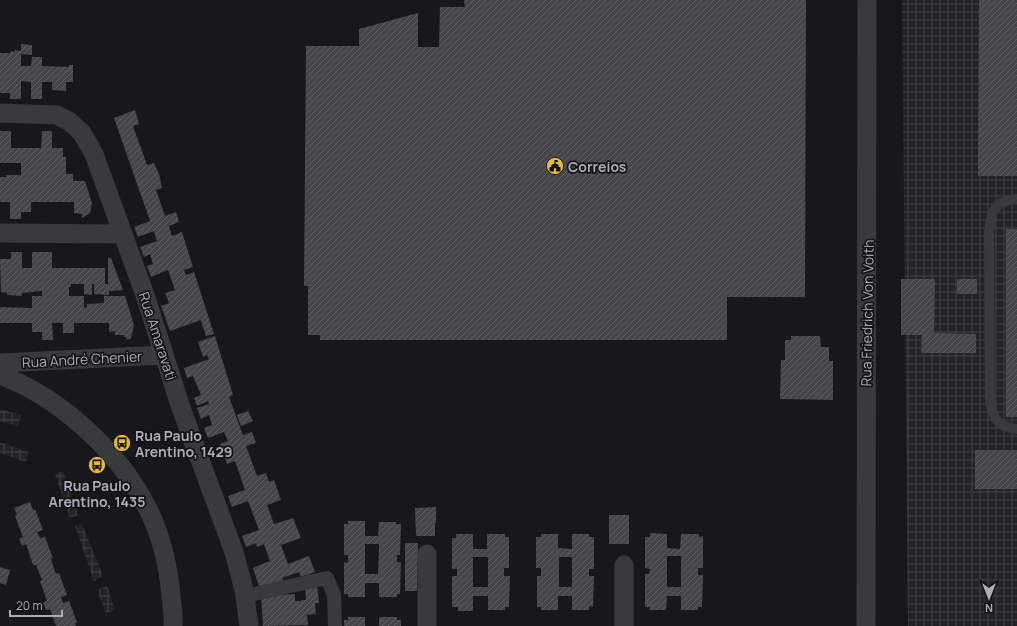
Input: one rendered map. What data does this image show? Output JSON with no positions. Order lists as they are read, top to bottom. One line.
{"streets":{"street":["Rua Friedrich Von Voith","Rua Amaravati","Rua André Chenier"]},"crossings":[["Rua Amaravati","Rua André Chenier"]],"places":{"public building":["Correios"],"bus stop":["Rua Paulo Arentino, 1429","Rua Paulo Arentino, 1435"]},"scale_bar":"20 m","north":"bottom"}
